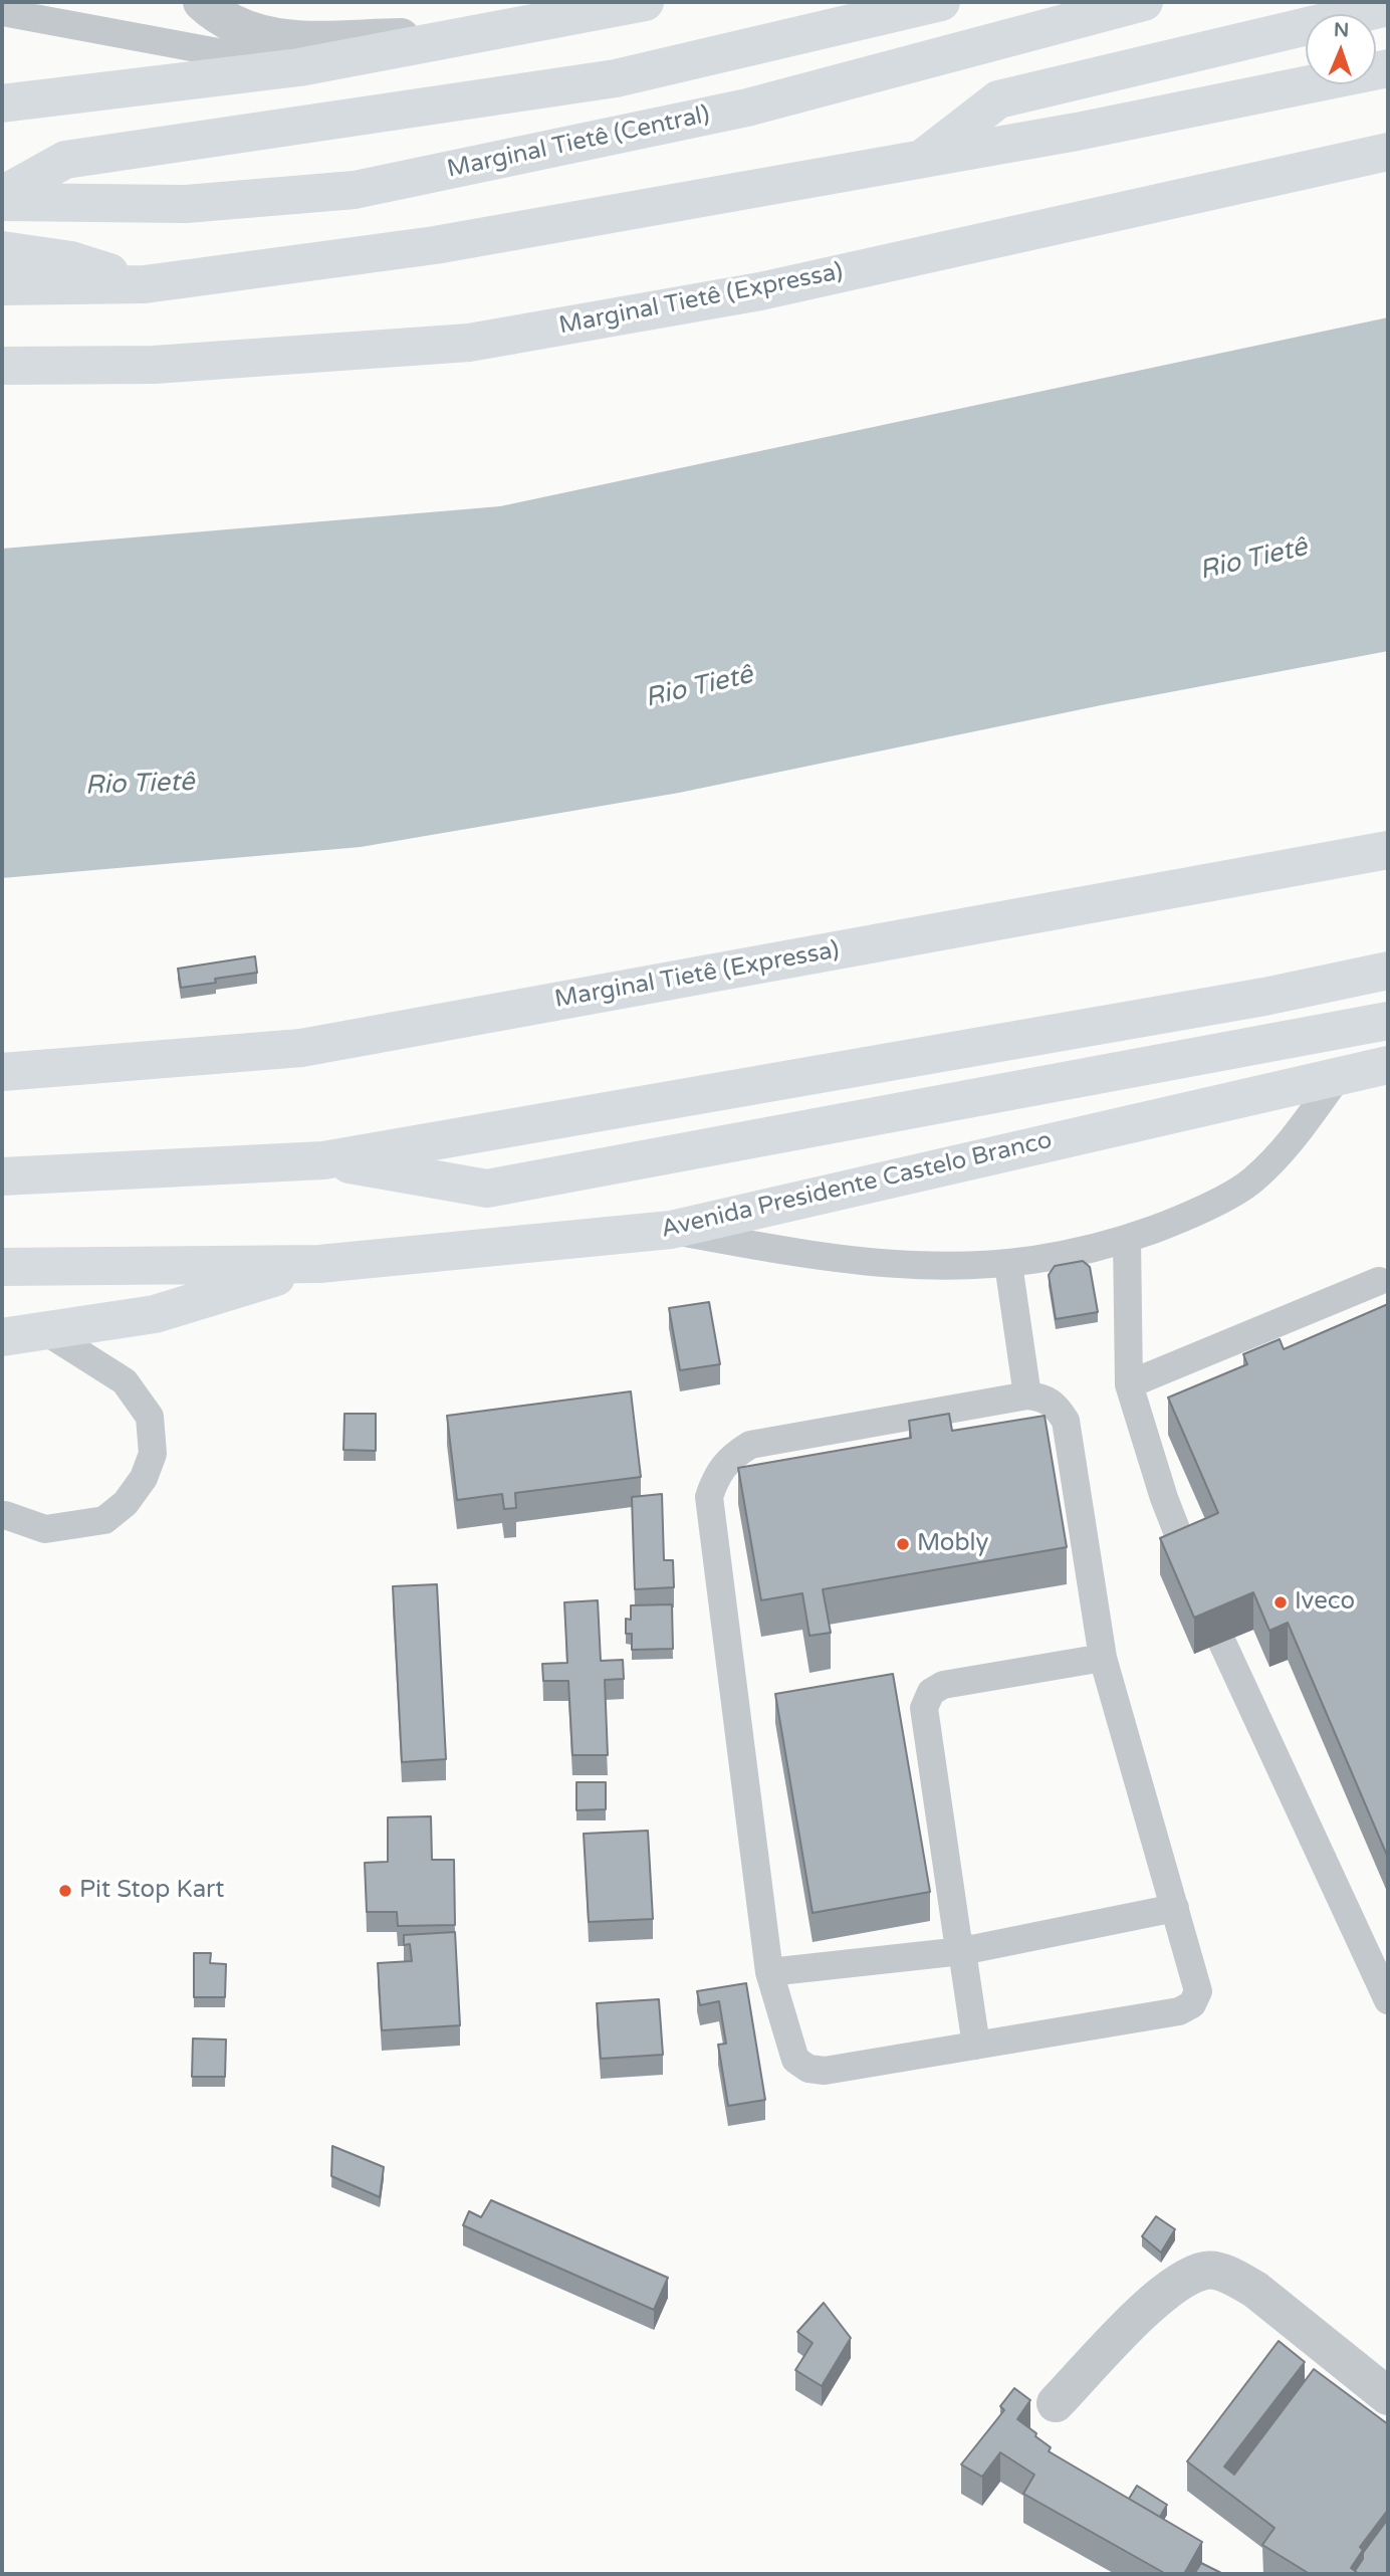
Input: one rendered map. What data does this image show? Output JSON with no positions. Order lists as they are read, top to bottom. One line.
{"streets":{"highway":["Marginal Tietê (Central)","Marginal Tietê (Expressa)","Avenida Presidente Castelo Branco"]},"water":["Rio Tietê"],"places":["Mobly","Iveco","Pit Stop Kart"],"north":"top"}
